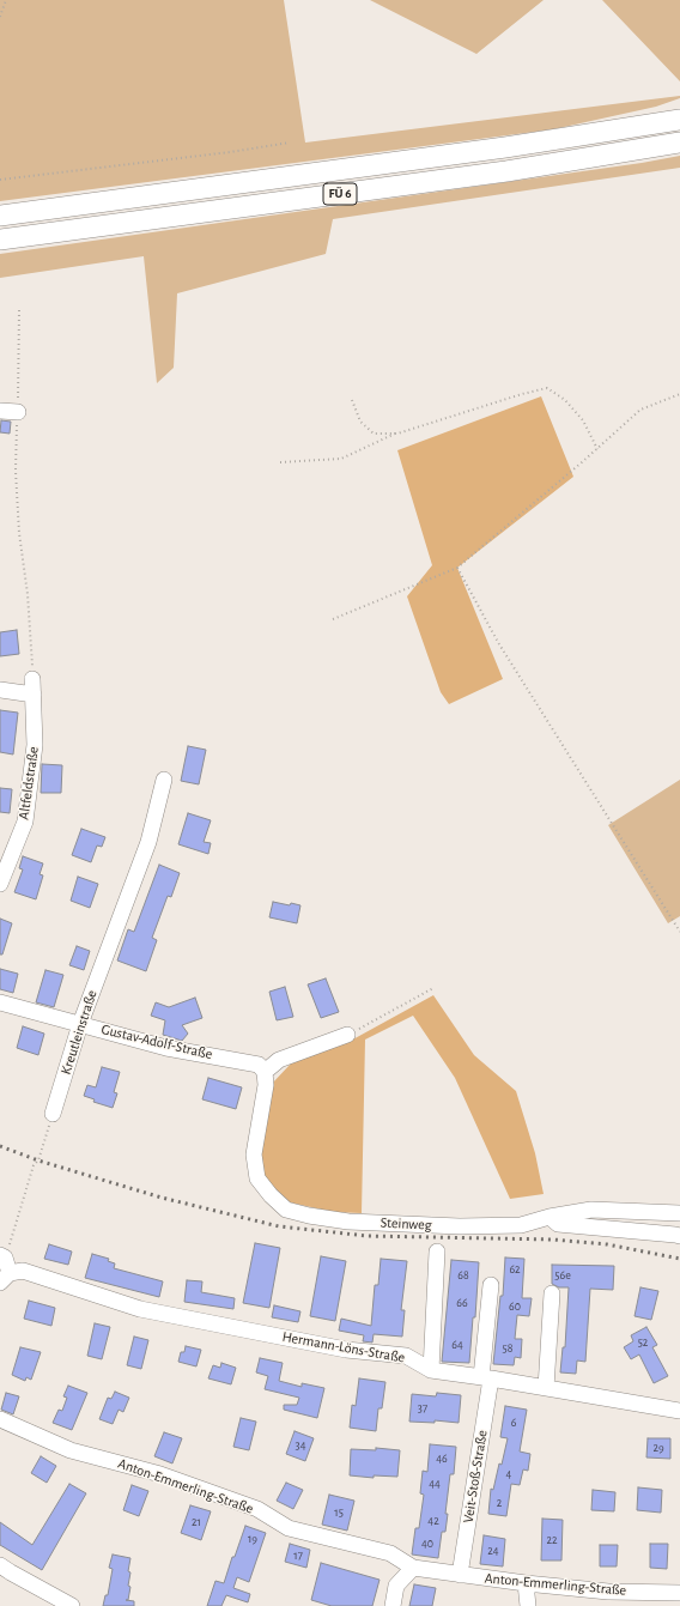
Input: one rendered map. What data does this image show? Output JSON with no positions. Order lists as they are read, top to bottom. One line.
{"streets":{"main road":["FÜ 6"],"street":["Altfeldstraße","Kreutleinstraße","Gustav-Adolf-Straße","Steinweg","Hermann-Löns-Straße","Veit-Stoß-Straße","Anton-Emmerling-Straße"]},"crossings":[["Kreutleinstraße","Gustav-Adolf-Straße"],["Gustav-Adolf-Straße","Steinweg"],["Hermann-Löns-Straße","Veit-Stoß-Straße"],["Veit-Stoß-Straße","Anton-Emmerling-Straße"]],"house_numbers":["62","68","56e","66","60","52","64","58","37","6","34","29","46","4","44","2","15","42","21","19","22","40","24","17"]}
